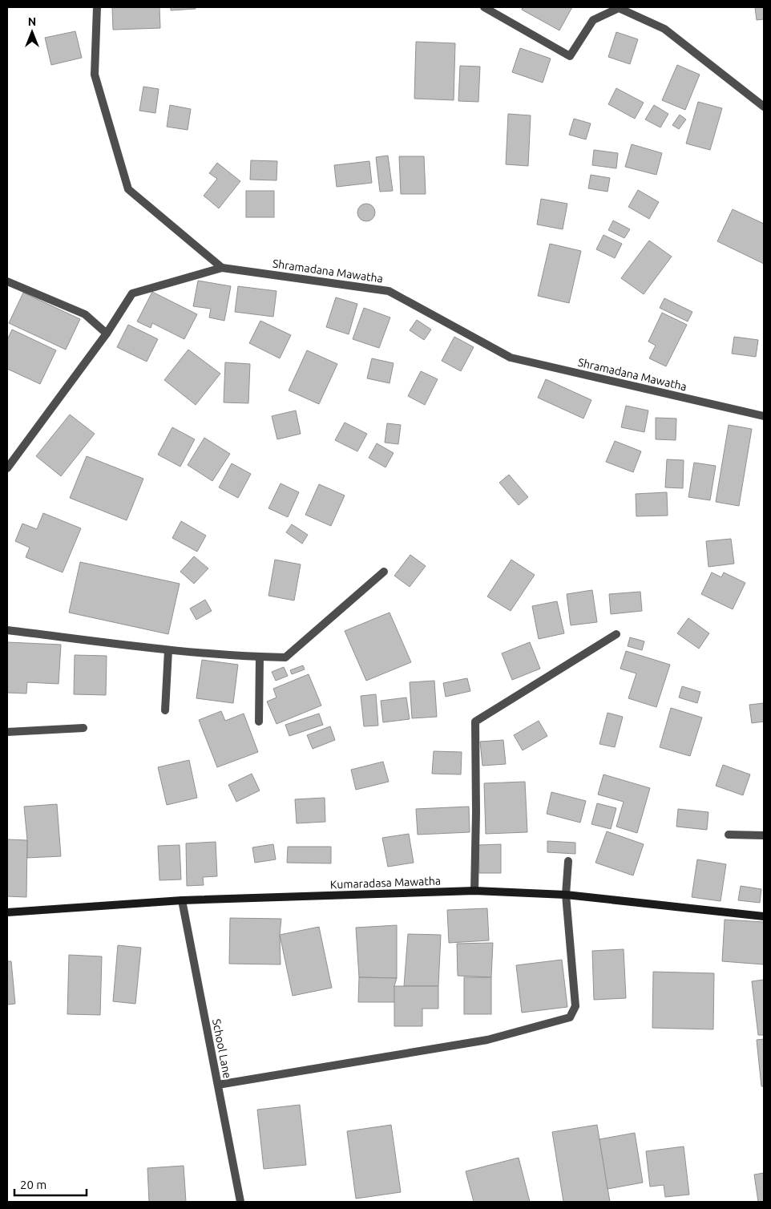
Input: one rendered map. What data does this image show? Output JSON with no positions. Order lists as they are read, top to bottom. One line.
{"streets":{"main road":["Kumaradasa Mawatha"],"street":["Shramadana Mawatha","School Lane"]},"crossings":[["Kumaradasa Mawatha","School Lane"]],"scale_bar":"20 m","north":"top"}
